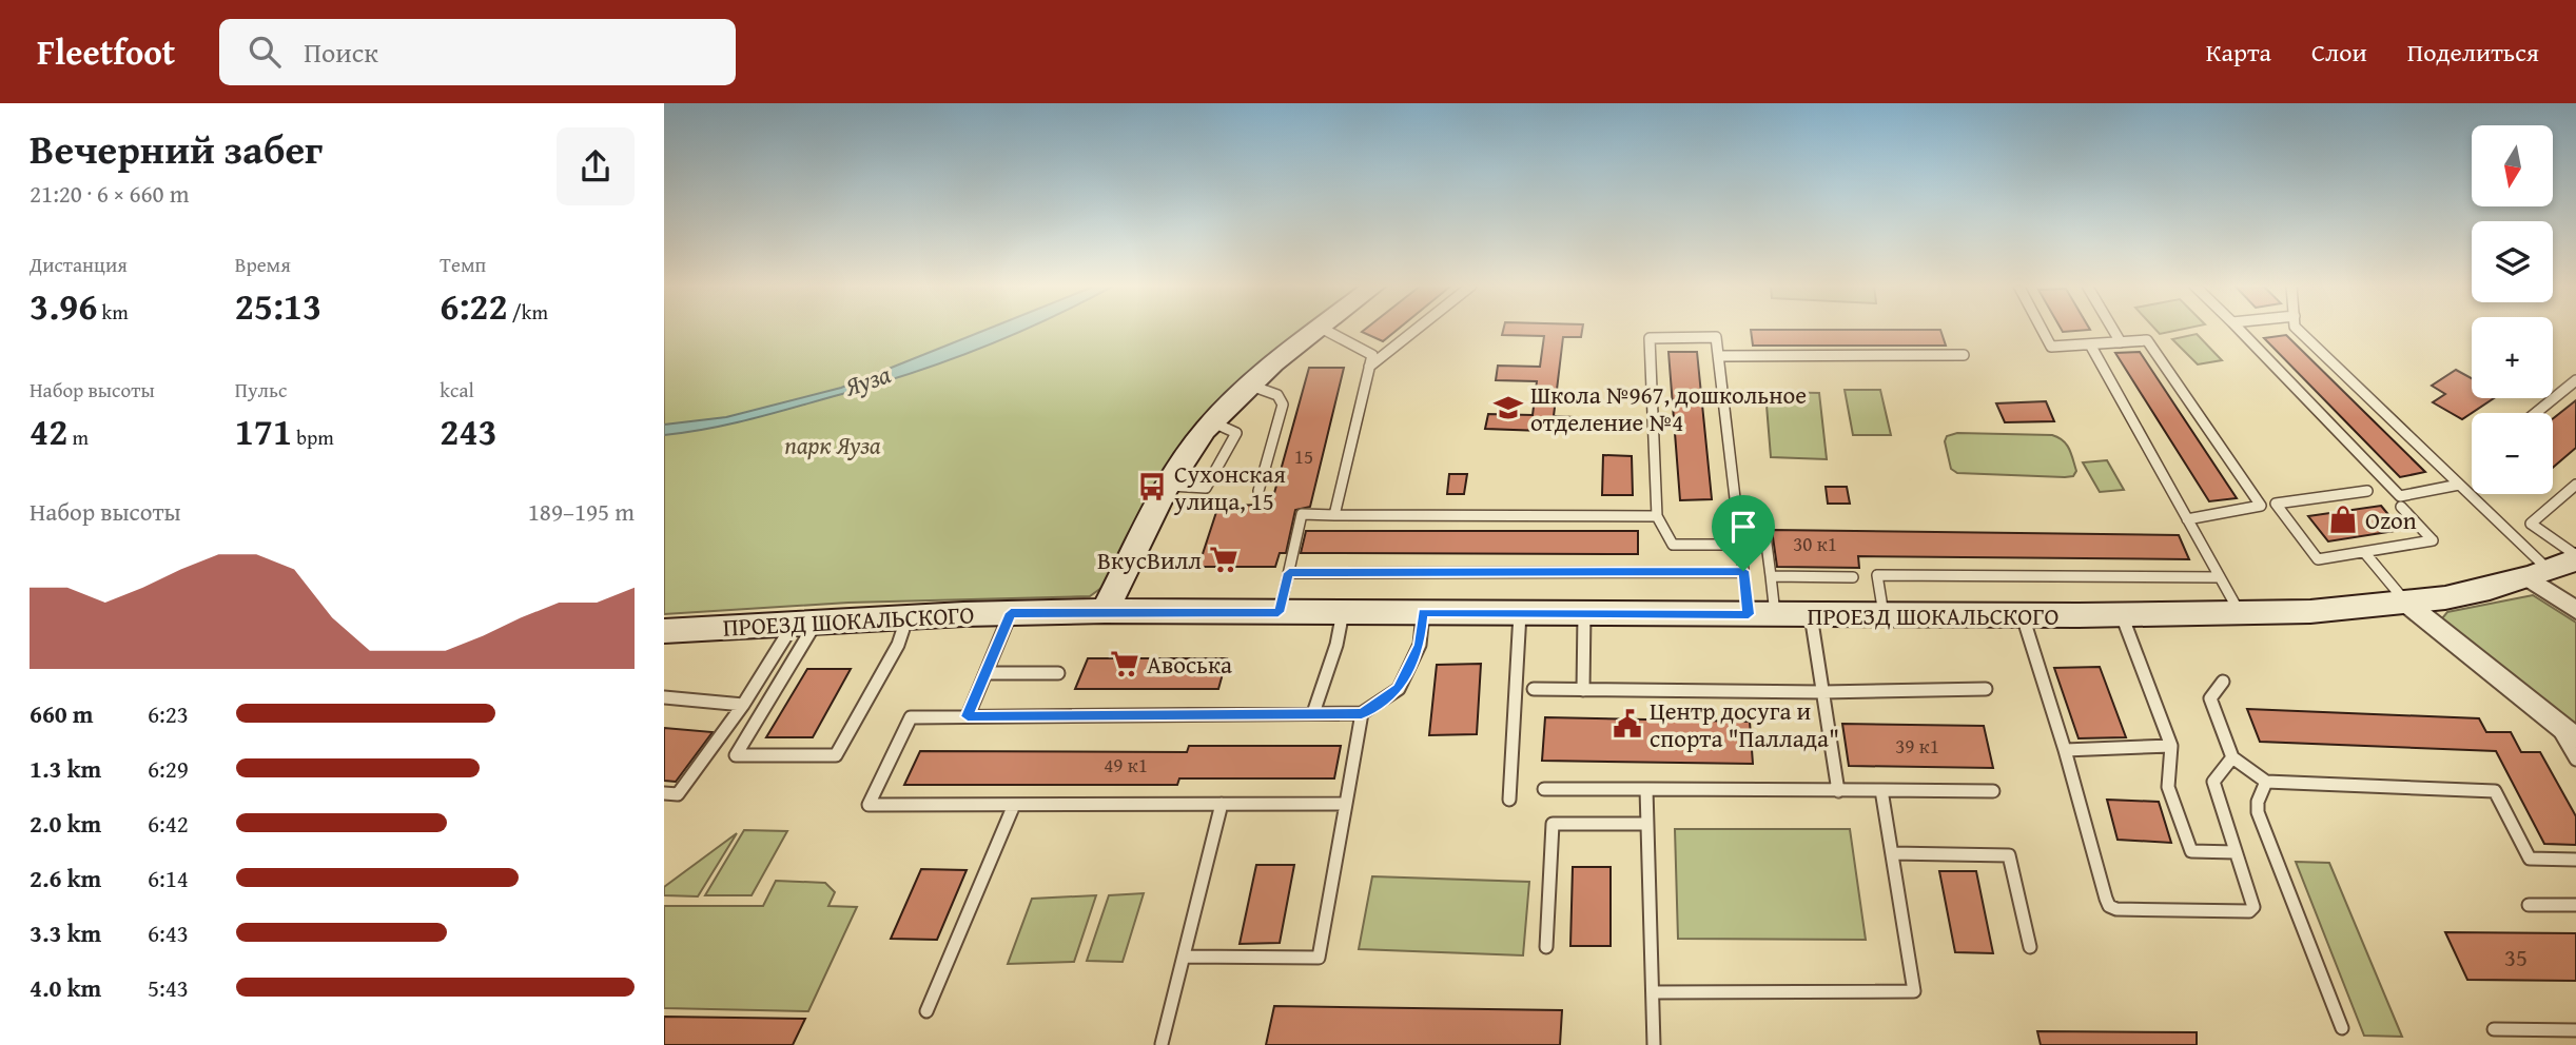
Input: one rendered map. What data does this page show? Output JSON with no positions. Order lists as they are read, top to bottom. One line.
{"streets":{"street":["ПРОЕЗД ШОКАЛЬСКОГО"]},"water":["Яуза"],"parks":["парк Яуза"],"places":{"school or university":["Школа №967, дошкольное отделение №4"],"bus stop":["Сухонская улица, 15"],"shop":["Ozon"],"supermarket":["ВкусВилл","Авоська"],"public building":["Центр досуга и спорта \"Паллада\""]},"house_numbers":["15","30 к1","39 к1","49 к1","35"],"north":"bottom","page":{"header":"Fleetfoot","search":"Поиск","nav":["Карта","Слои","Поделиться"],"heading":["Вечерний забег","21:20 · 6 × 660 m"],"map_buttons":["+","−"],"stats":[["Дистанция","3.96 km"],["Время","25:13"],["Темп","6:22 /km"],["Набор высоты","42 m"],["Пульс","171 bpm"],["kcal","243"]],"chart":["Набор высоты","189–195 m"],"list":[{"name":"660 m","note":"6:23"},{"name":"1.3 km","note":"6:29"},{"name":"2.0 km","note":"6:42"},{"name":"2.6 km","note":"6:14"},{"name":"3.3 km","note":"6:43"},{"name":"4.0 km","note":"5:43"}]}}
